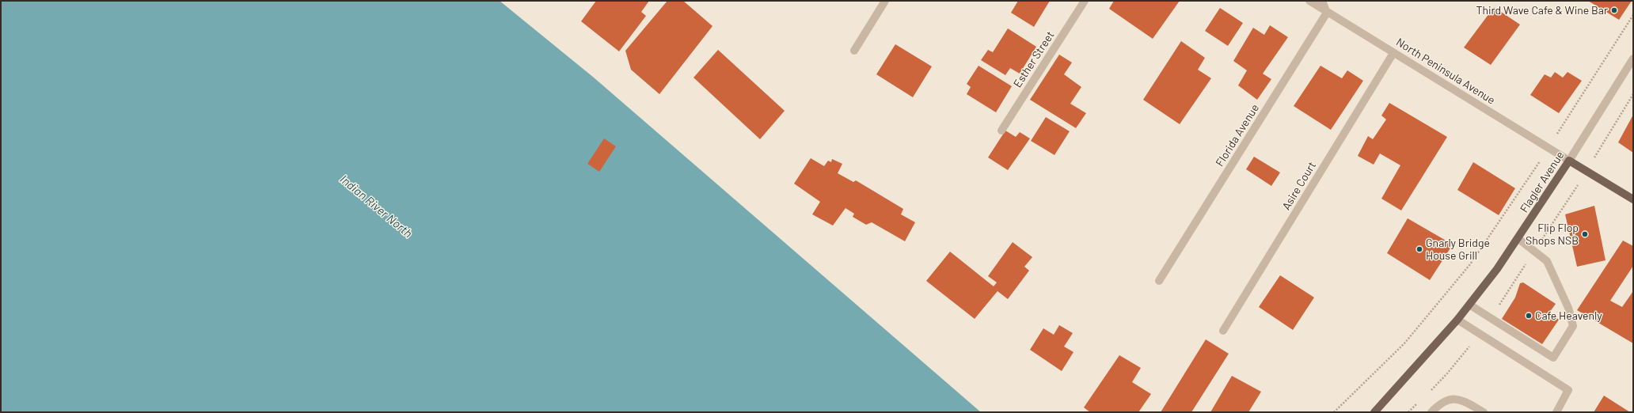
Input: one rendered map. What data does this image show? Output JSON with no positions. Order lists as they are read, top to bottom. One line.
{"streets":{"main road":["Flagler Avenue"],"street":["Esther Street","North Peninsula Avenue","Florida Avenue","Asire Court"]},"crossings":[["North Peninsula Avenue","Florida Avenue"],["North Peninsula Avenue","Flagler Avenue"],["North Peninsula Avenue","Asire Court"]],"water":["Indian River North"],"places":["Third Wave Cafe & Wine Bar","Flip Flop Shops NSB","Gnarly Bridge House Grill","Cafe Heavenly"]}
